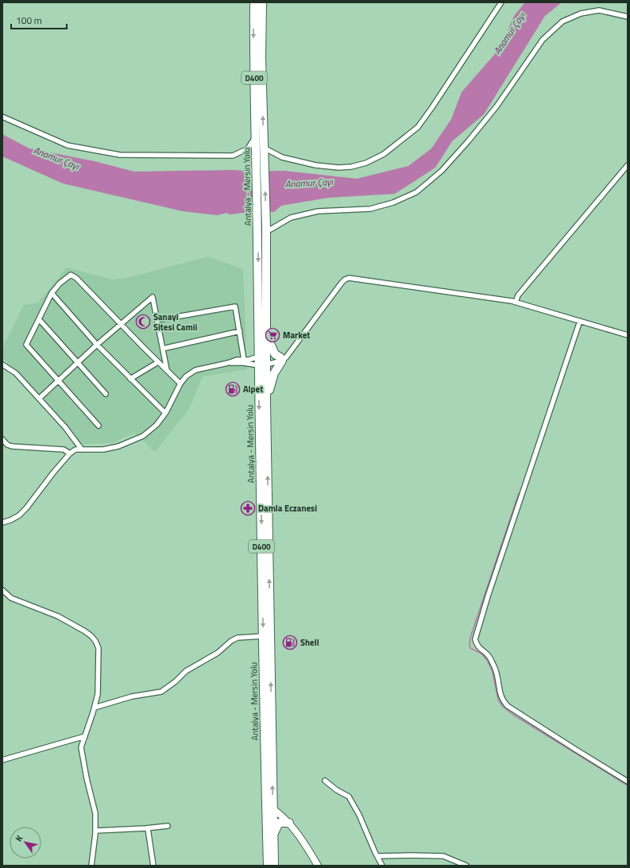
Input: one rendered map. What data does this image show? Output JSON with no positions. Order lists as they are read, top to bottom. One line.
{"streets":{"highway":["D400","Antalya - Mersin Yolu"]},"water":["Anamur Çayı"],"places":{"mosque":["Sanayi Sitesi Camii"],"supermarket":["Market"],"fuel station":["Alpet","Shell"],"pharmacy":["Damla Eczanesi"]},"scale_bar":"100 m","north":"top left"}
